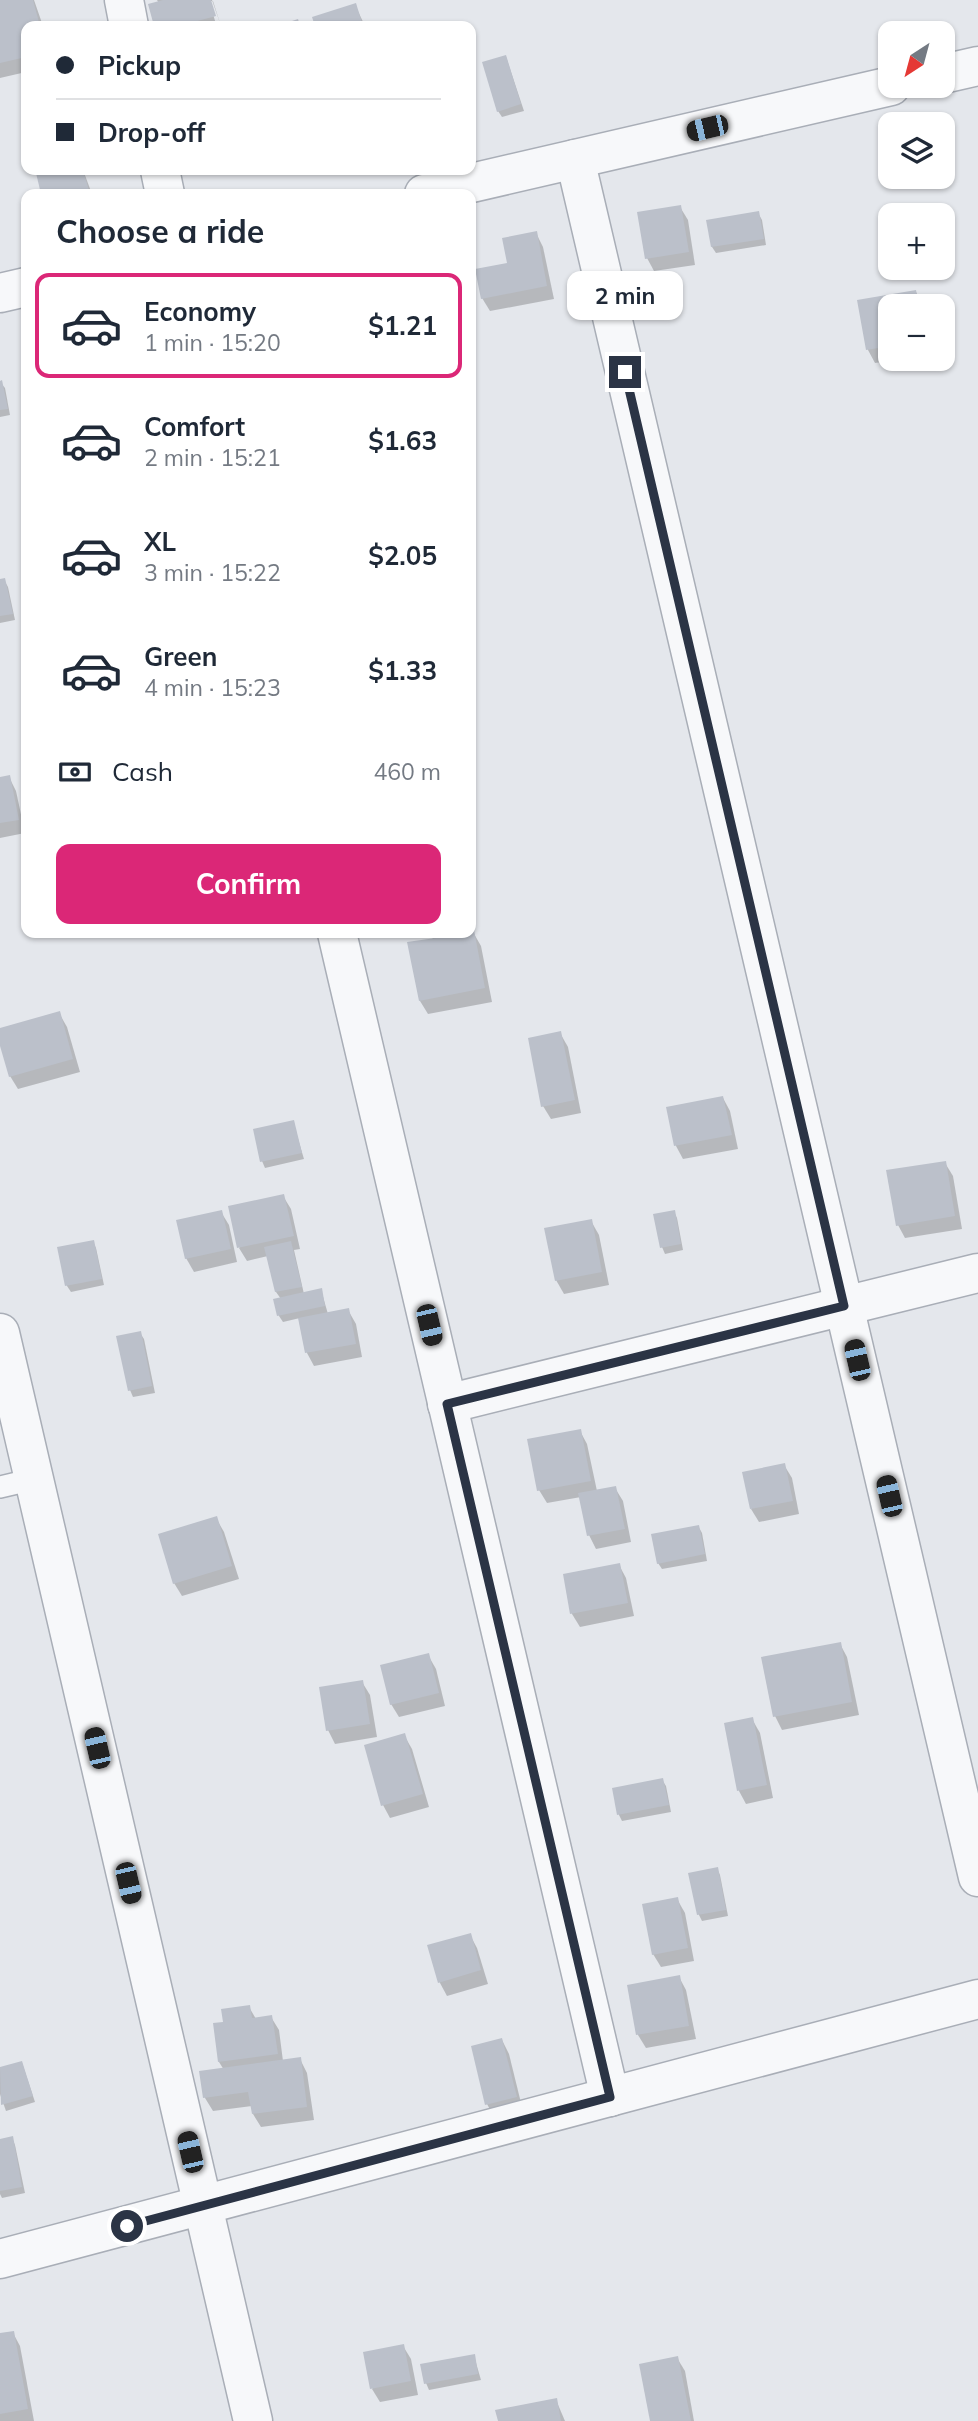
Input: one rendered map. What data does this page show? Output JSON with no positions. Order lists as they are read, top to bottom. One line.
{"north":"bottom left","page":{"map_buttons":["+","−"],"banner":["Pickup","Drop-off"],"heading":"Choose a ride","bubble":"2 min","list":[{"name":"Economy","note":"1 min · 15:20","value":"$1.21"},{"name":"Comfort","note":"2 min · 15:21","value":"$1.63"},{"name":"XL","note":"3 min · 15:22","value":"$2.05"},{"name":"Green","note":"4 min · 15:23","value":"$1.33"}],"pay":["Cash","460 m"],"buttons":"Confirm"}}
